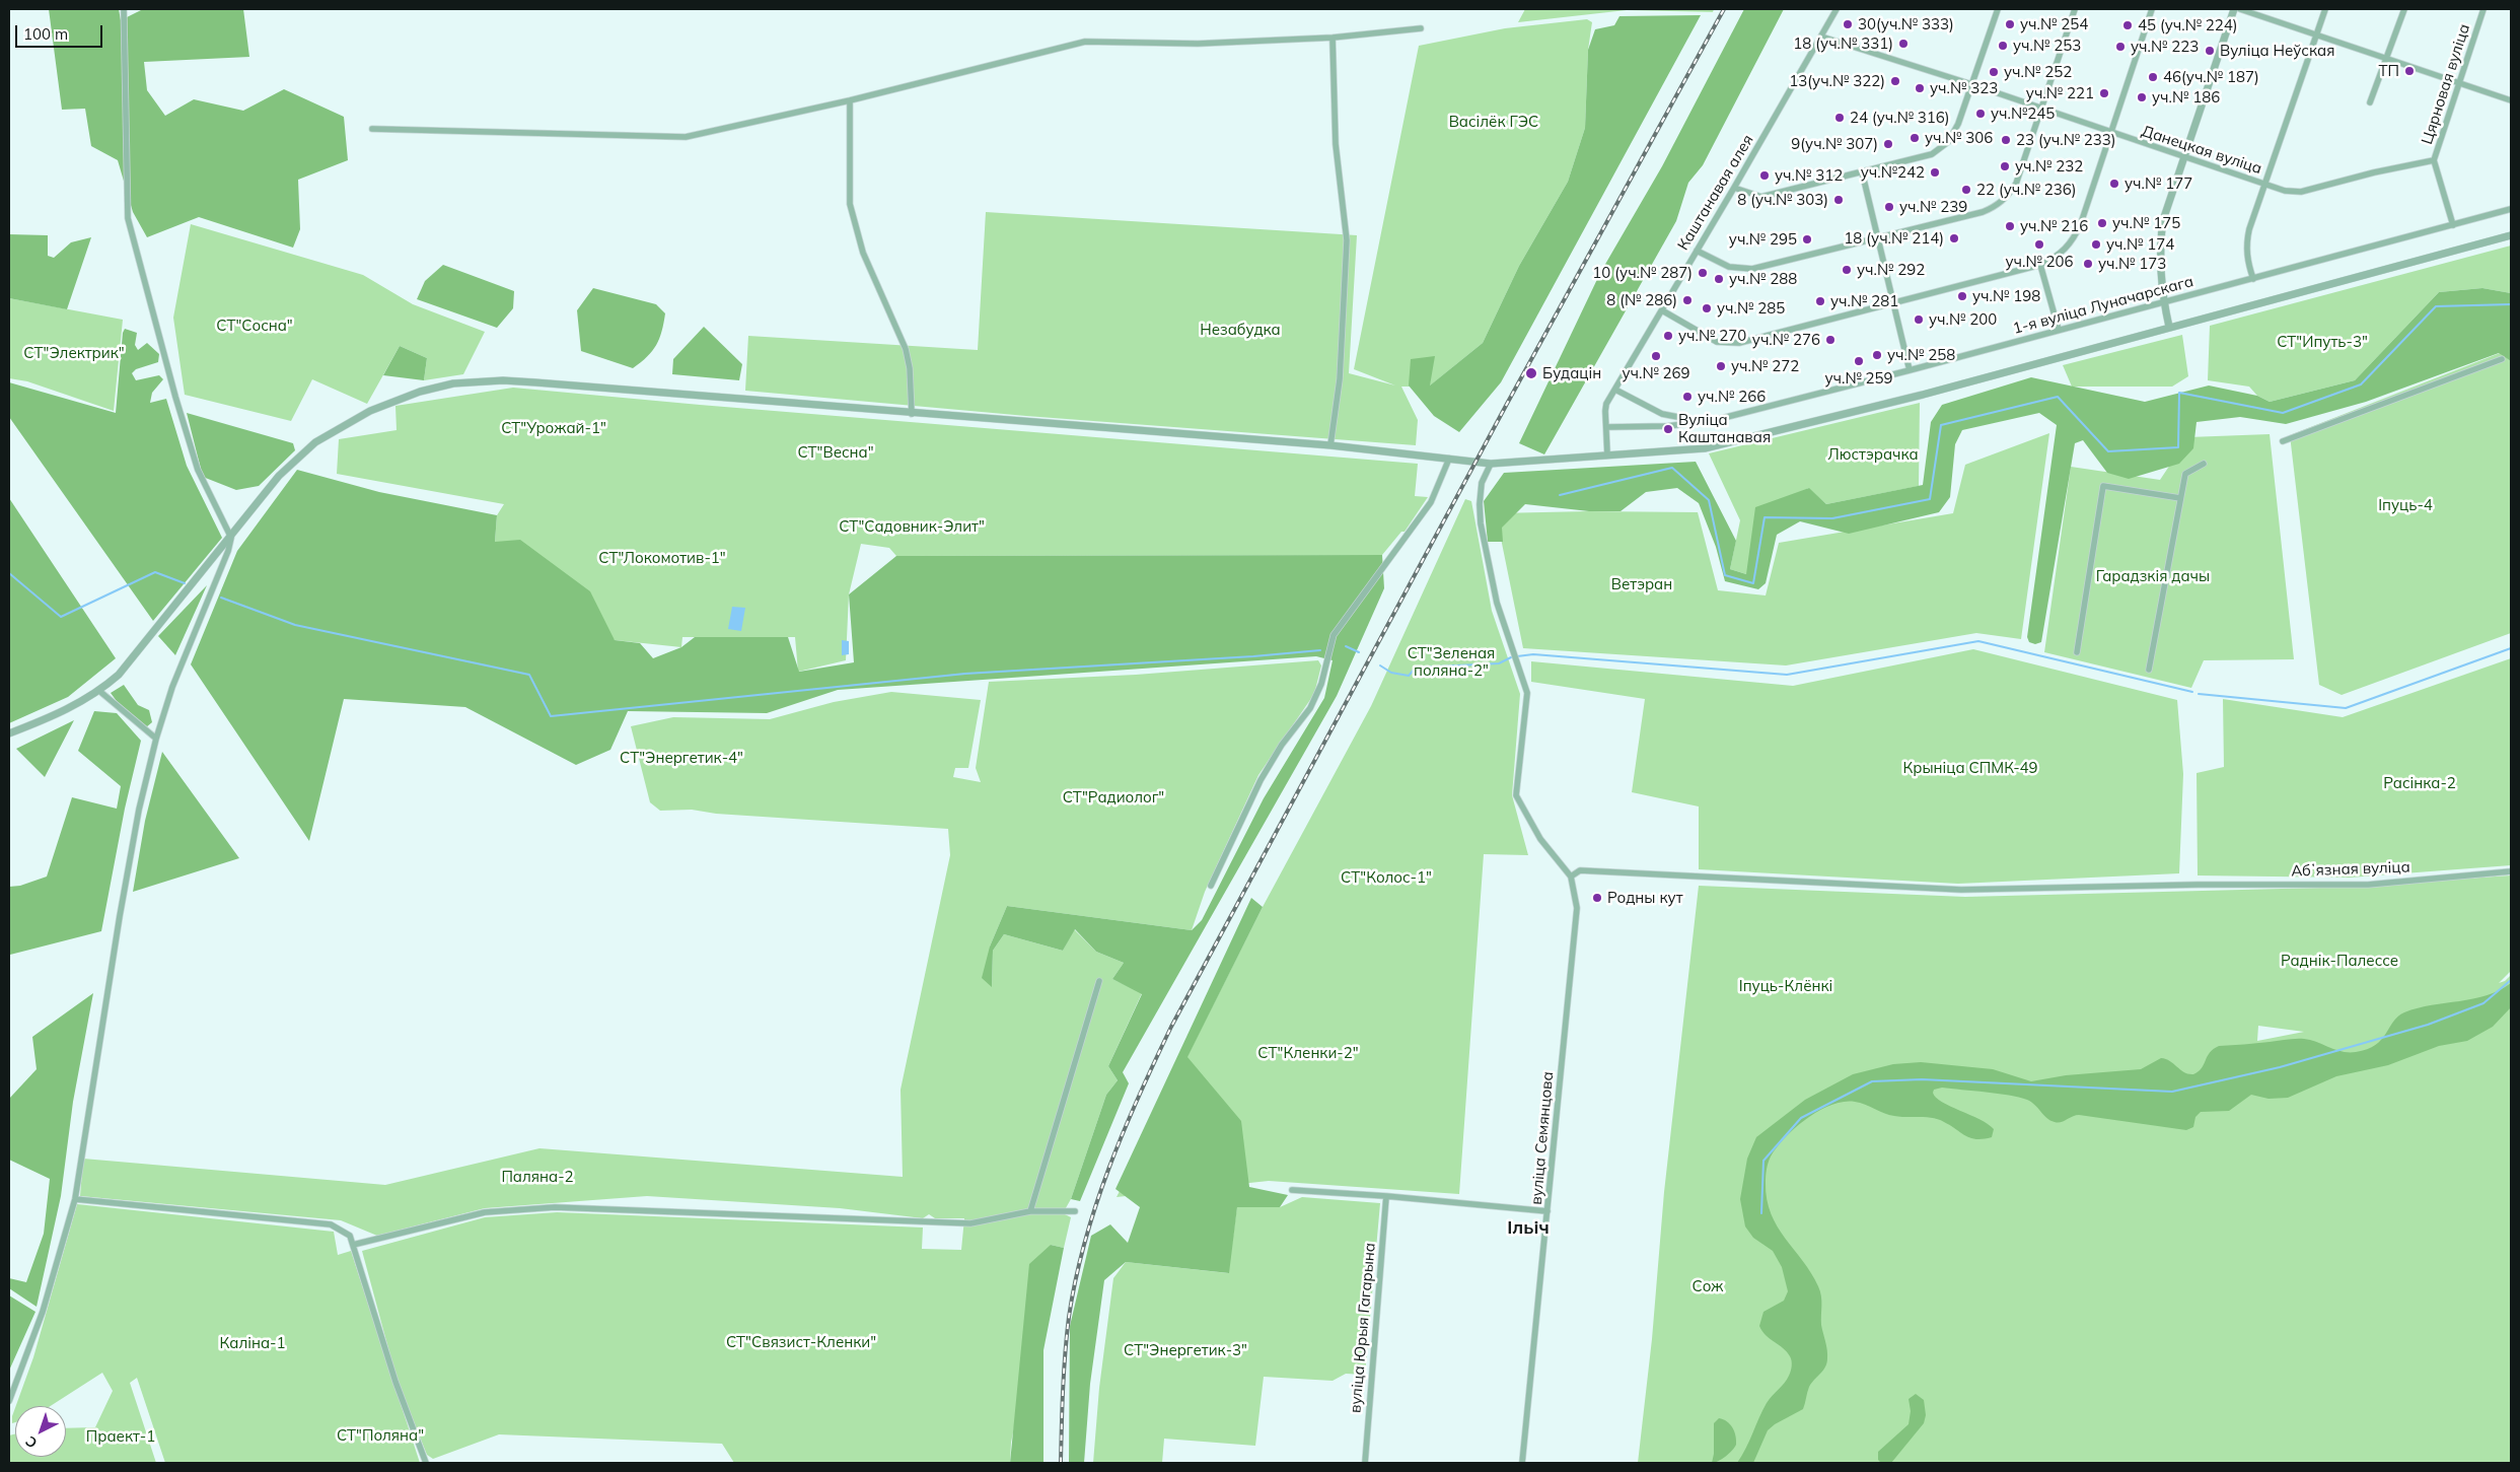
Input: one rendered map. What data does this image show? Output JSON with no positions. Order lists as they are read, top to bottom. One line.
{"streets":{"street":["Цярновая вуліца","Данецкая вуліца","Каштанавая алея","1-я вуліца Луначарскага","Абʼязная вуліца","вуліца Семянцова","вуліца Юрыя Гагарына"]},"crossings":[["Цярновая вуліца","Данецкая вуліца"],["Цярновая вуліца","1-я вуліца Луначарскага"],["Данецкая вуліца","Каштанавая алея"],["Каштанавая алея","1-я вуліца Луначарскага"],["Абʼязная вуліца","вуліца Семянцова"]],"districts":["Ільіч"],"parks":["Васілёк ГЭС","СТ\"Сосна\"","Незабудка","СТ\"Ипуть-3\"","СТ\"Электрик\"","СТ\"Урожай-1\"","СТ\"Весна\"","Люстэрачка","Іпуць-4","СТ\"Садовник-Элит\"","СТ\"Локомотив-1\"","Гарадзкія дачы","Ветэран","СТ\"Зеленая поляна-2\"","СТ\"Энергетик-4\"","Крыніца СПМК-49","Расінка-2","СТ\"Радиолог\"","СТ\"Колос-1\"","Раднік-Палессе","Іпуць-Клёнкі","СТ\"Кленки-2\"","Паляна-2","Сож","СТ\"Связист-Кленки\"","Каліна-1","СТ\"Энергетик-3\"","СТ\"Поляна\"","Праект-1"],"places":["30(уч.№ 333)","уч.№ 254","45 (уч.№ 224)","18 (уч.№ 331)","уч.№ 253","уч.№ 223","Вуліца Неўская","ТП","уч.№ 252","46(уч.№ 187)","13(уч.№ 322)","уч.№ 323","уч.№ 221","уч.№ 186","уч.№245","24 (уч.№ 316)","уч.№ 306","23 (уч.№ 233)","9(уч.№ 307)","уч.№ 232","уч.№242","уч.№ 312","уч.№ 177","22 (уч.№ 236)","8 (уч.№ 303)","уч.№ 239","уч.№ 175","уч.№ 216","18 (уч.№ 214)","уч.№ 295","уч.№ 206","уч.№ 174","уч.№ 173","уч.№ 292","10 (уч.№ 287)","уч.№ 288","уч.№ 198","8 (№ 286)","уч.№ 281","уч.№ 285","уч.№ 200","уч.№ 270","уч.№ 276","уч.№ 258","уч.№ 269","уч.№ 259","уч.№ 272","Будацін","уч.№ 266","Вуліца Каштанавая","Родны кут"],"scale_bar":"100 m","north":"bottom left"}
